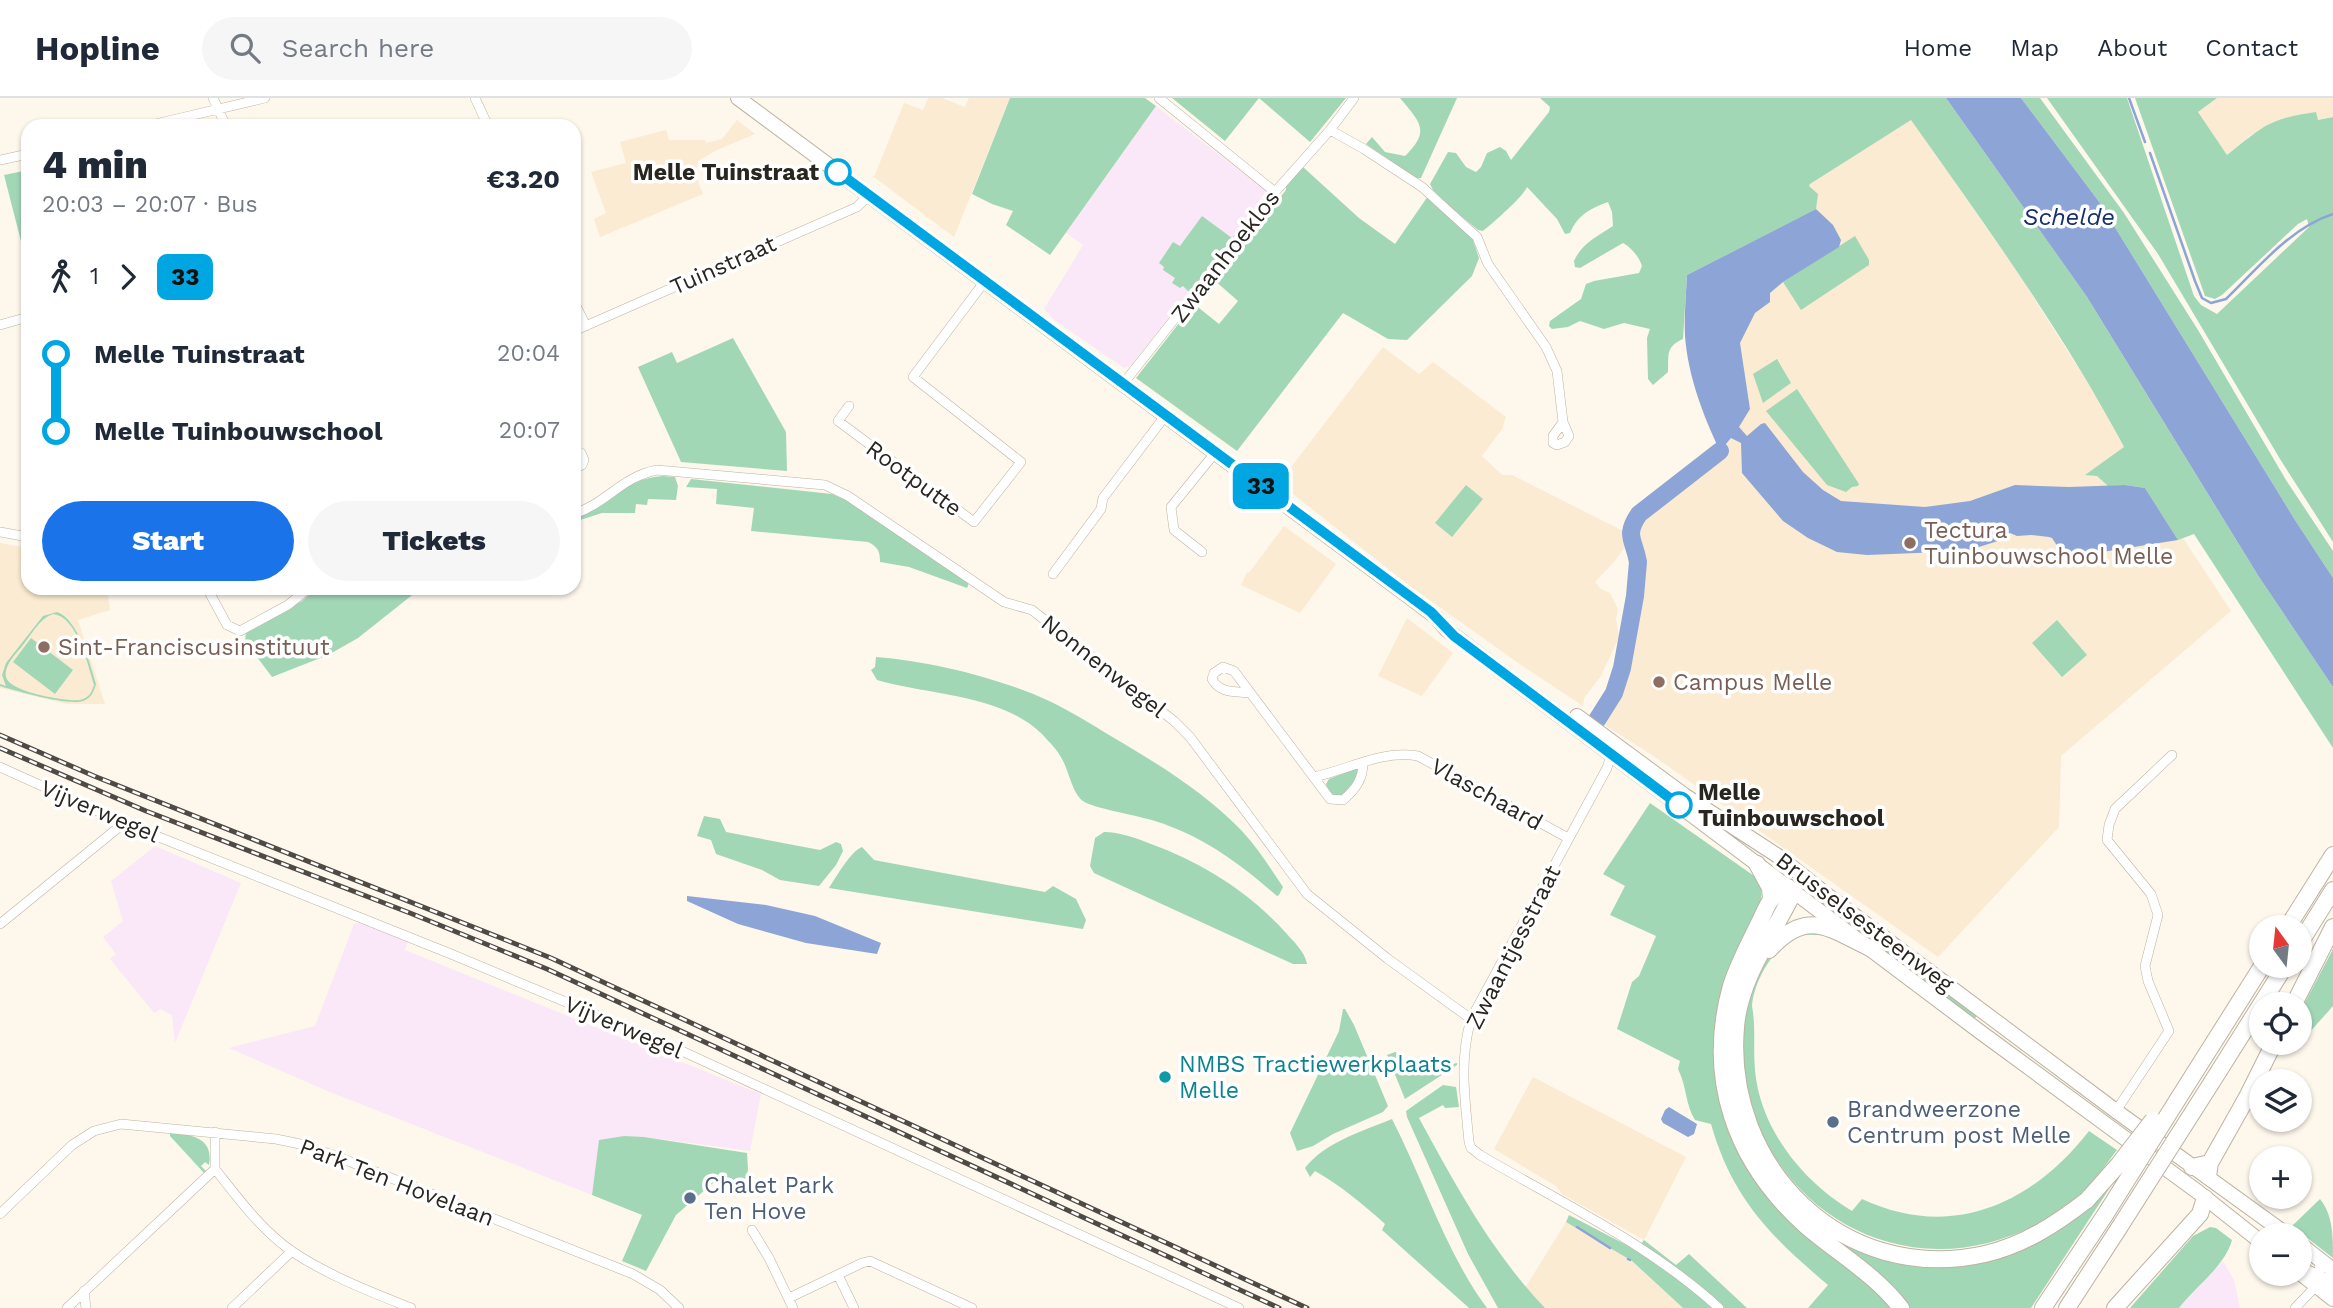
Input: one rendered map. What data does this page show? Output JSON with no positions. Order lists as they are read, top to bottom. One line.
{"streets":{"main road":["Brusselsesteenweg"],"street":["Zwaanhoeklos","Tuinstraat","Rootputte","Nonnenwegel","Vlaschaard","Vijverwegel","Zwaantjesstraat","Park Ten Hovelaan"]},"crossings":[["Zwaanhoeklos","Brusselsesteenweg"],["Tuinstraat","Brusselsesteenweg"],["Rootputte","Brusselsesteenweg"],["Nonnenwegel","Zwaantjesstraat"],["Vlaschaard","Zwaantjesstraat"],["Brusselsesteenweg","Zwaantjesstraat"]],"water":["Schelde"],"places":["Melle Tuinstraat","Tectura Tuinbouwschool Melle","Sint-Franciscusinstituut","Campus Melle","Melle Tuinbouwschool","NMBS Tractiewerkplaats Melle","Brandweerzone Centrum post Melle","Chalet Park Ten Hove"],"lines":["bus line 33"],"north":"top","page":{"header":"Hopline","search":"Search here","nav":["Home","Map","About","Contact"],"on_map":"33","heading":["4 min","20:03 – 20:07 · Bus","€3.20"],"legs":["1","33"],"list":[{"name":"Melle Tuinstraat","value":"20:04"},{"name":"Melle Tuinbouwschool","value":"20:07"}],"buttons":["Start","Tickets"],"map_buttons":["+","−"]}}
